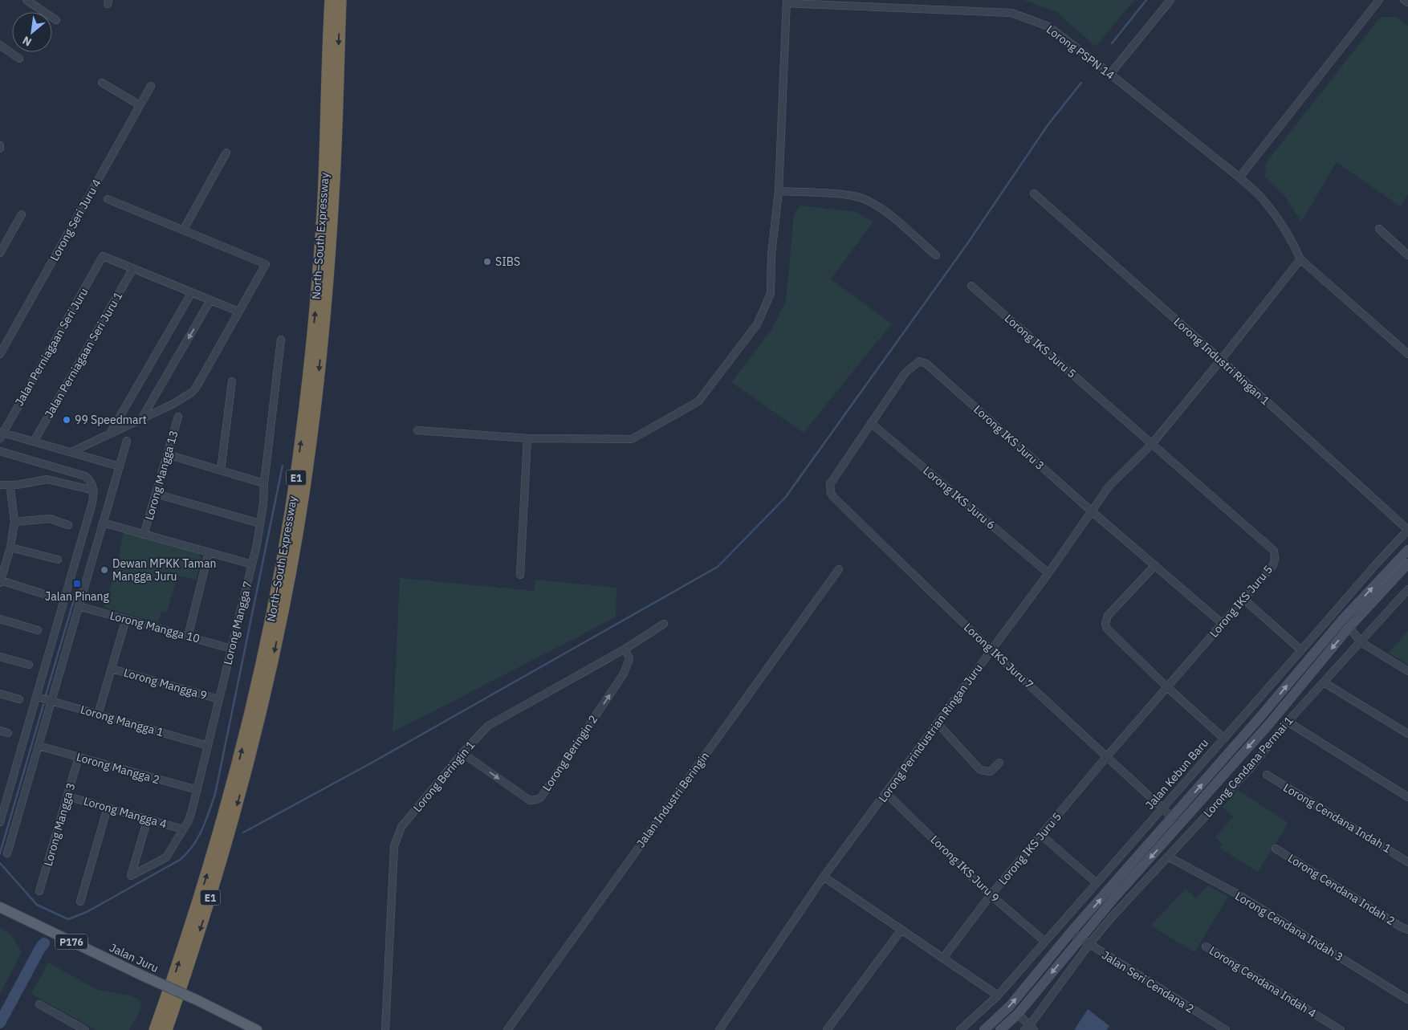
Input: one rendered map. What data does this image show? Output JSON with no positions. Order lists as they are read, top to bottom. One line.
{"streets":{"highway":["North–South Expressway","E1"],"main road":["P176","Jalan Juru"],"street":["Lorong PSPN 14","Lorong Seri Juru 4","Lorong IKS Juru 5","Jalan Perniagaan Seri Juru","Jalan Perniagaan Seri Juru 1","Lorong Industri Ringan 1","Lorong IKS Juru 3","Lorong Mangga 13","Lorong IKS Juru 6","Lorong Mangga 7","Lorong Mangga 10","Lorong IKS Juru 7","Lorong Mangga 9","Lorong Mangga 1","Lorong Perindustrian Ringan Juru","Lorong Beringin 2","Lorong Cendana Permai 1","Lorong Mangga 2","Jalan Kebun Baru","Lorong Beringin 1","Jalan Industri Beringin","Lorong Mangga 4","Lorong Cendana Indah 1","Lorong Mangga 3","Lorong IKS Juru 9","Lorong Cendana Indah 2","Lorong Cendana Indah 3","Jalan Seri Cendana 2","Lorong Cendana Indah 4"]},"crossings":[["Lorong PSPN 14","Lorong Perindustrian Ringan Juru"],["Lorong IKS Juru 5","Lorong IKS Juru 3"],["Lorong IKS Juru 5","Lorong IKS Juru 7"],["Lorong IKS Juru 5","Lorong Perindustrian Ringan Juru"],["Lorong IKS Juru 5","Lorong IKS Juru 9"],["Jalan Perniagaan Seri Juru","Jalan Perniagaan Seri Juru 1"],["Lorong Industri Ringan 1","Lorong Perindustrian Ringan Juru"],["Lorong Industri Ringan 1","Jalan Kebun Baru"],["Lorong IKS Juru 3","Lorong IKS Juru 6"],["Lorong IKS Juru 3","Lorong IKS Juru 7"],["Lorong IKS Juru 3","Lorong Perindustrian Ringan Juru"],["Lorong IKS Juru 6","Lorong IKS Juru 7"],["Lorong IKS Juru 6","Lorong Perindustrian Ringan Juru"],["Lorong Mangga 7","Lorong Mangga 10"],["Lorong Mangga 7","Lorong Mangga 9"],["Lorong Mangga 7","Lorong Mangga 1"],["Lorong Mangga 7","Lorong Mangga 2"],["Lorong Mangga 7","Lorong Mangga 4"],["Lorong IKS Juru 7","Lorong Perindustrian Ringan Juru"],["Lorong IKS Juru 7","Jalan Kebun Baru"],["Lorong Perindustrian Ringan Juru","Lorong IKS Juru 9"],["Lorong Beringin 2","Lorong Beringin 1"],["Lorong Cendana Permai 1","Lorong Cendana Indah 3"],["Lorong Cendana Permai 1","Jalan Seri Cendana 2"],["Lorong Mangga 2","Lorong Mangga 3"],["Jalan Kebun Baru","Lorong IKS Juru 9"],["Lorong Mangga 4","Lorong Mangga 3"]],"places":{"other":["SIBS","99 Speedmart","Dewan MPKK Taman Mangga Juru"],"transit":["Jalan Pinang"]},"north":"bottom left"}
